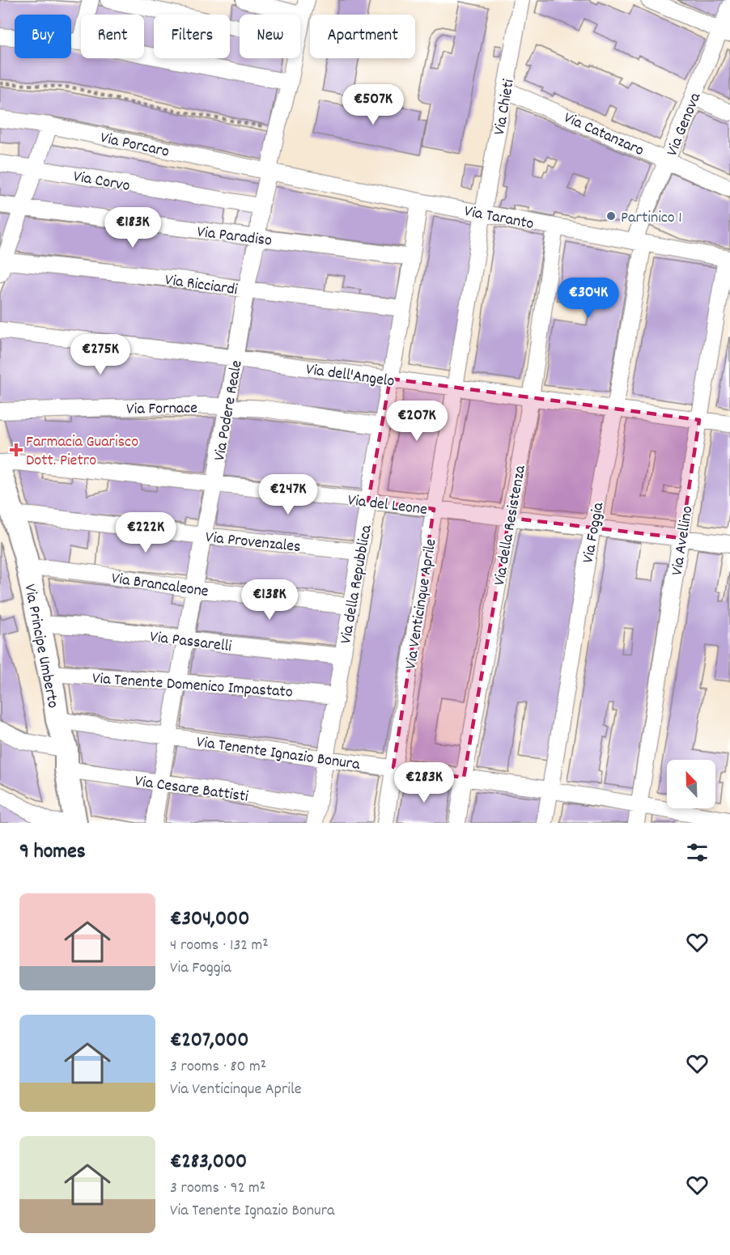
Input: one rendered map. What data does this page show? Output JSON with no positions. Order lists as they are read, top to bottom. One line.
{"streets":{"street":["Via Chieti","Via Genova","Via Catanzaro","Via Porcaro","Via Corvo","Via Taranto","Via Paradiso","Via Ricciardi","Via dell'Angelo","Via Fornace","Via Podere Reale","Via del Leone","Via della Resistenza","Via Foggia","Via Provenzales","Via Avellino","Via Brancaleone","Via della Repubblica","Via Venticinque Aprile","Via Passarelli","Via Principe Umberto","Via Tenente Domenico Impastato","Via Tenente Ignazio Bonura","Via Cesare Battisti"]},"crossings":[["Via Chieti","Via Catanzaro"],["Via Chieti","Via Taranto"],["Via Chieti","Via Venticinque Aprile"],["Via Genova","Via Catanzaro"],["Via Genova","Via Taranto"],["Via Genova","Via Foggia"],["Via Porcaro","Via Taranto"],["Via Porcaro","Via Podere Reale"],["Via Corvo","Via Podere Reale"],["Via Taranto","Via Podere Reale"],["Via Taranto","Via della Resistenza"],["Via Taranto","Via Foggia"],["Via Taranto","Via Avellino"],["Via Taranto","Via della Repubblica"],["Via Taranto","Via Venticinque Aprile"],["Via Paradiso","Via Podere Reale"],["Via Paradiso","Via della Repubblica"],["Via Ricciardi","Via Podere Reale"],["Via Ricciardi","Via della Repubblica"],["Via dell'Angelo","Via Podere Reale"],["Via dell'Angelo","Via della Resistenza"],["Via dell'Angelo","Via Foggia"],["Via dell'Angelo","Via Avellino"],["Via dell'Angelo","Via della Repubblica"],["Via dell'Angelo","Via Venticinque Aprile"],["Via Fornace","Via Podere Reale"],["Via Fornace","Via della Repubblica"],["Via Podere Reale","Via del Leone"],["Via Podere Reale","Via Provenzales"],["Via Podere Reale","Via Brancaleone"],["Via Podere Reale","Via Passarelli"],["Via Podere Reale","Via Tenente Domenico Impastato"],["Via Podere Reale","Via Tenente Ignazio Bonura"],["Via Podere Reale","Via Cesare Battisti"],["Via del Leone","Via della Resistenza"],["Via del Leone","Via Foggia"],["Via del Leone","Via Avellino"],["Via del Leone","Via della Repubblica"],["Via del Leone","Via Venticinque Aprile"],["Via del Leone","Via Principe Umberto"],["Via della Resistenza","Via Tenente Ignazio Bonura"],["Via Foggia","Via Tenente Ignazio Bonura"],["Via Provenzales","Via della Repubblica"],["Via Provenzales","Via Principe Umberto"],["Via Avellino","Via Tenente Ignazio Bonura"],["Via Brancaleone","Via della Repubblica"],["Via Brancaleone","Via Principe Umberto"],["Via della Repubblica","Via Passarelli"],["Via della Repubblica","Via Tenente Domenico Impastato"],["Via della Repubblica","Via Tenente Ignazio Bonura"],["Via della Repubblica","Via Cesare Battisti"],["Via Venticinque Aprile","Via Tenente Ignazio Bonura"],["Via Passarelli","Via Principe Umberto"],["Via Principe Umberto","Via Tenente Domenico Impastato"],["Via Principe Umberto","Via Tenente Ignazio Bonura"],["Via Principe Umberto","Via Cesare Battisti"]],"places":{"other":["Partinico 1"],"health":["Farmacia Guarisco Dott. Pietro"]},"north":"top left","page":{"chip":["Buy","Rent","Filters","New","Apartment"],"price":["€507K","€183K","€304K","€275K","€207K","€247K","€222K","€138K","€283K"],"heading":"9 homes","list":[{"name":"€304,000","note":"4 rooms · 132 m² · Via Foggia"},{"name":"€207,000","note":"3 rooms · 80 m² · Via Venticinque Aprile"},{"name":"€283,000","note":"3 rooms · 92 m² · Via Tenente Ignazio Bonura"}]}}
